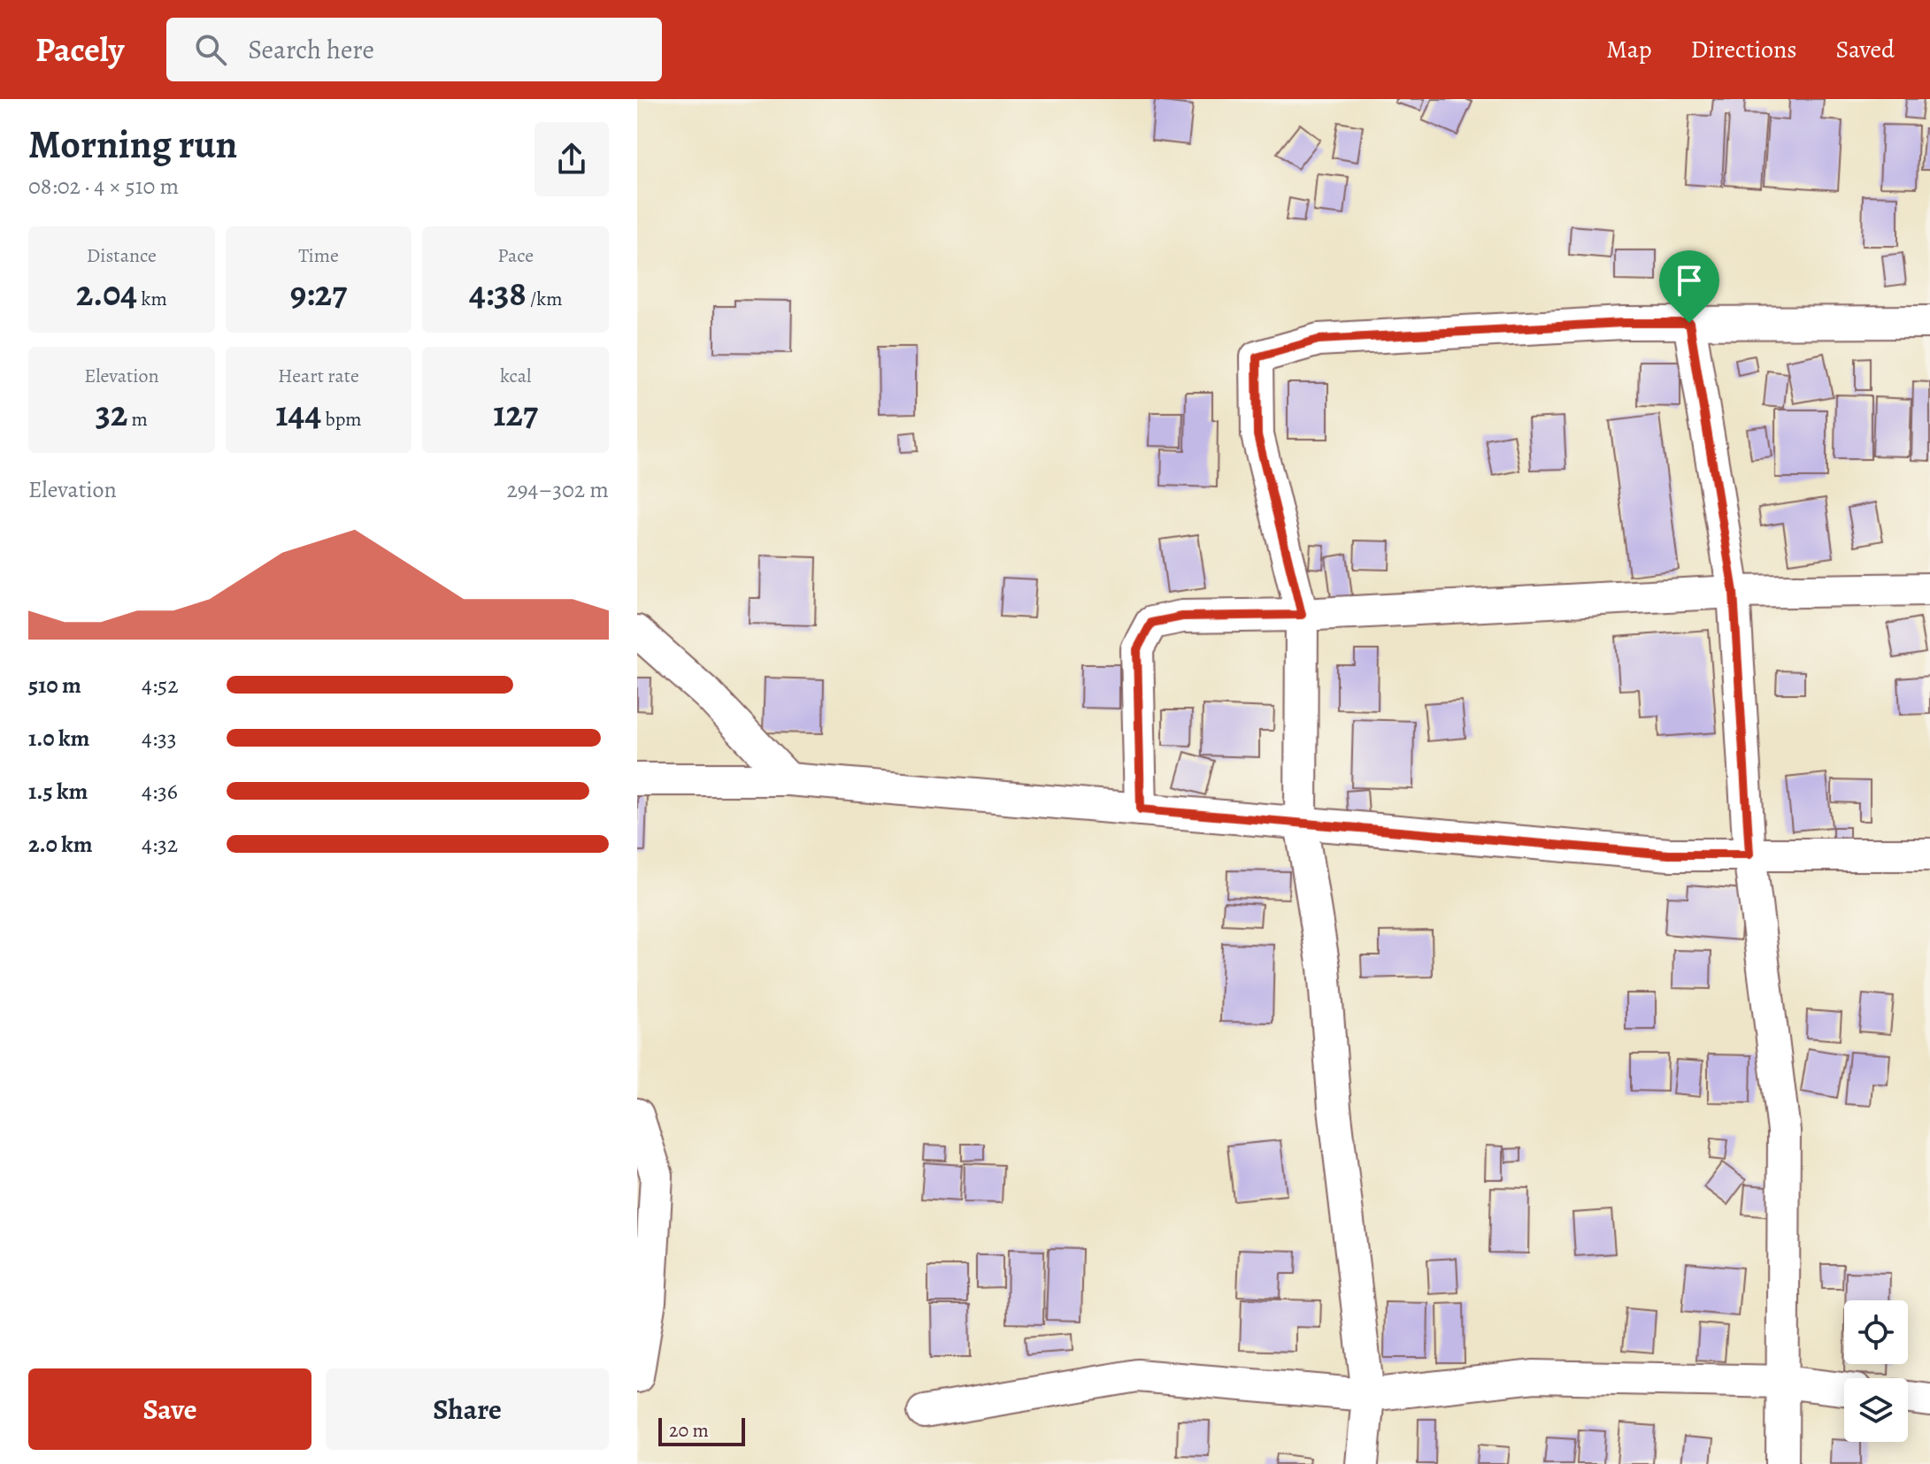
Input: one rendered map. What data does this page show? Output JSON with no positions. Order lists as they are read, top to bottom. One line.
{"scale_bar":"20 m","page":{"header":"Pacely","search":"Search here","nav":["Map","Directions","Saved"],"heading":["Morning run","08:02 · 4 × 510 m"],"stats":[["Distance","2.04 km"],["Time","9:27"],["Pace","4:38 /km"],["Elevation","32 m"],["Heart rate","144 bpm"],["kcal","127"]],"chart":["Elevation","294–302 m"],"list":[{"name":"510 m","note":"4:52"},{"name":"1.0 km","note":"4:33"},{"name":"1.5 km","note":"4:36"},{"name":"2.0 km","note":"4:32"}],"buttons":["Save","Share"],"scale":"20 m"}}
